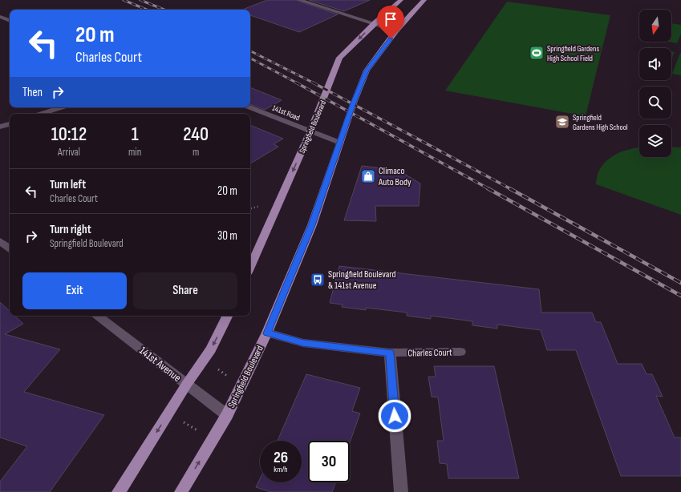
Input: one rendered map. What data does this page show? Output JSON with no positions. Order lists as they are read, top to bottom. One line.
{"streets":{"main road":["Springfield Boulevard"],"street":["141st Road","Charles Court","141st Avenue"]},"crossings":[["141st Road","Springfield Boulevard"],["Springfield Boulevard","Charles Court"],["Springfield Boulevard","141st Avenue"]],"places":{"sports":["Springfield Gardens High School Field"],"school or university":["Springfield Gardens High School"],"shop":["Climaco Auto Body"],"bus stop":["Springfield Boulevard & 141st Avenue"]},"north":"bottom","page":{"turn":["20 m","Charles Court"],"then":"Then","eta":["10:12","Arrival","1","min","240","m"],"list":[{"name":"Turn left","note":"Charles Court","value":"20 m"},{"name":"Turn right","note":"Springfield Boulevard","value":"30 m"}],"buttons":["Exit","Share"],"speed":"26 km/h","limit":"30"}}
